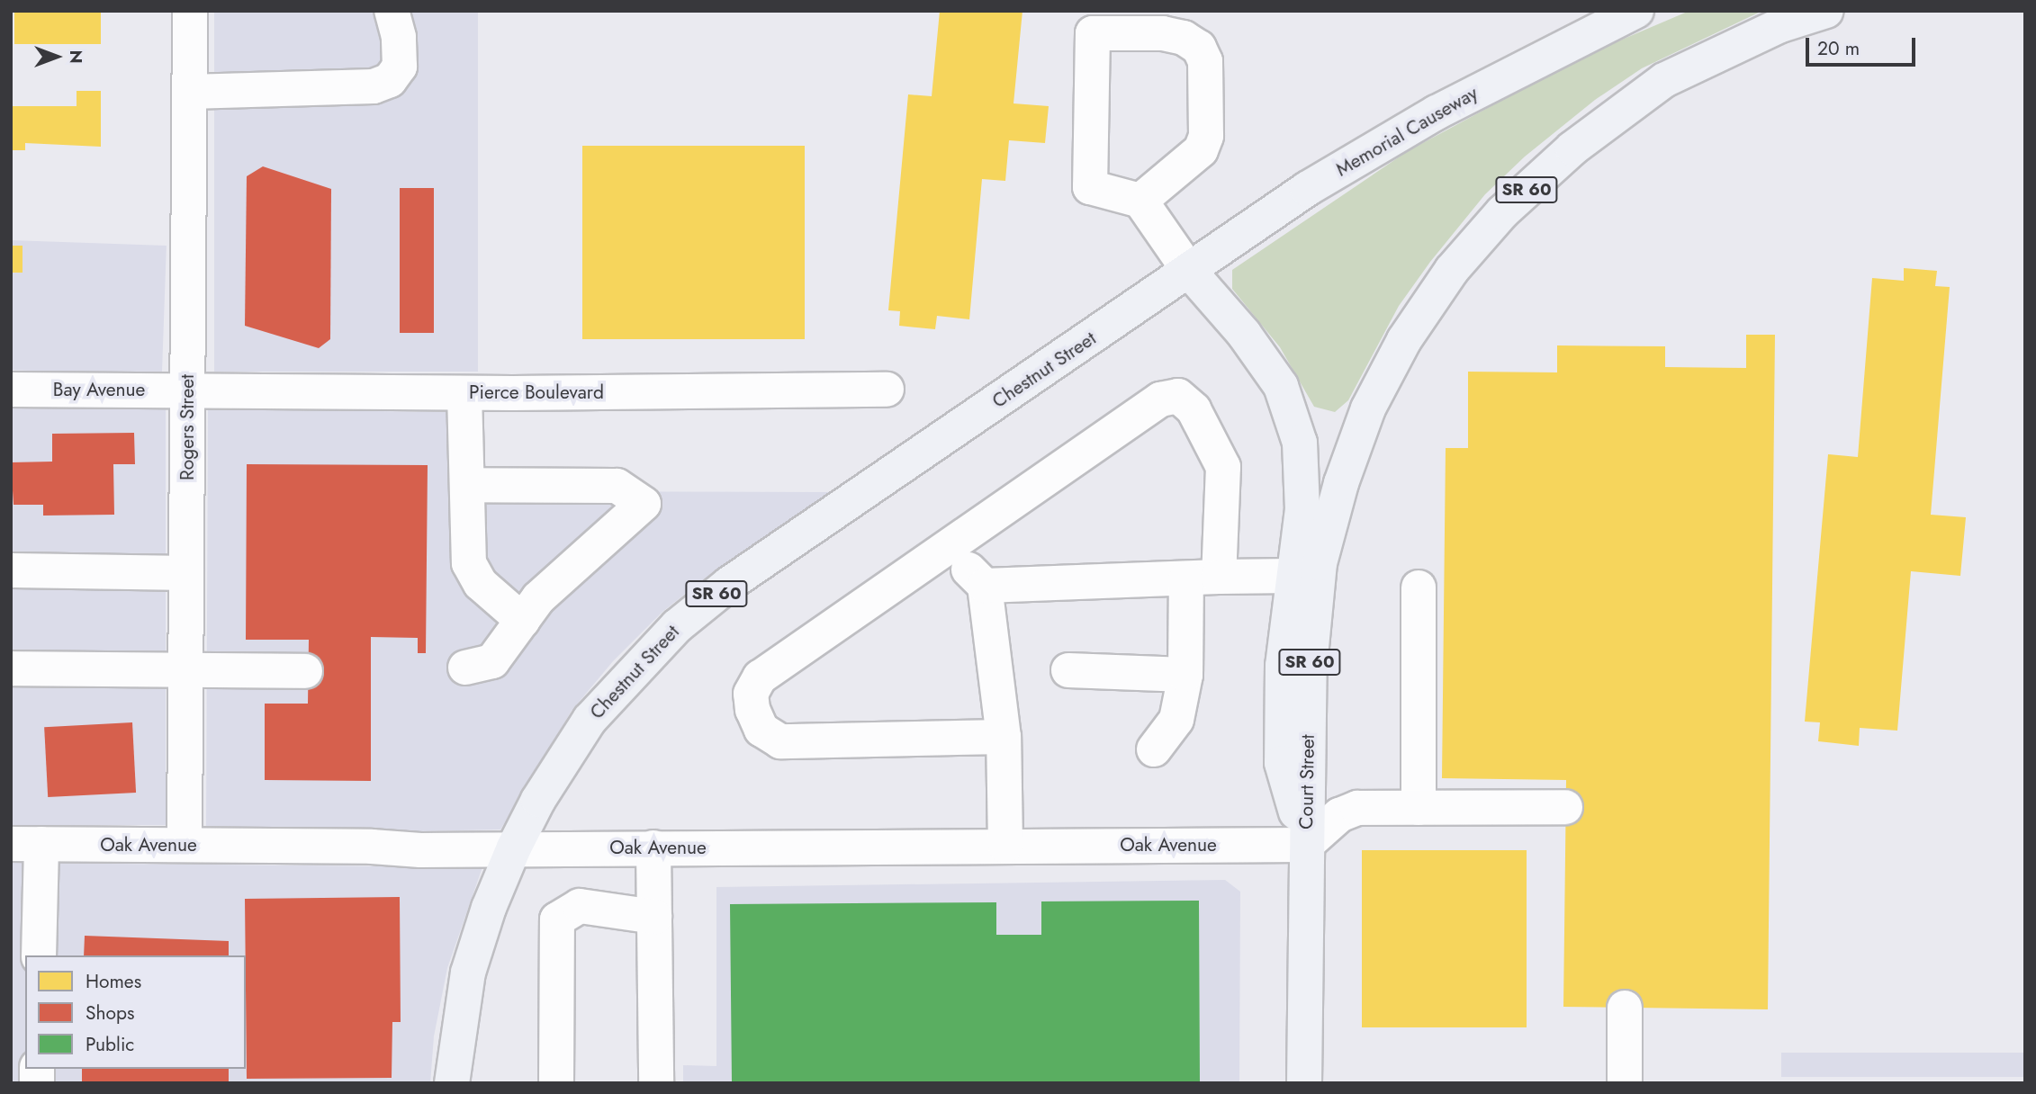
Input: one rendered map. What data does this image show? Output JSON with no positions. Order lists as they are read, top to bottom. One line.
{"streets":{"main road":["Memorial Causeway","SR 60","Chestnut Street","Court Street"],"street":["Bay Avenue","Pierce Boulevard","Rogers Street","Oak Avenue"]},"crossings":[["Memorial Causeway","Chestnut Street"],["Chestnut Street","Oak Avenue"],["Bay Avenue","Pierce Boulevard"],["Bay Avenue","Rogers Street"],["Pierce Boulevard","Rogers Street"],["Rogers Street","Oak Avenue"],["Court Street","Oak Avenue"]],"legend":["Homes","Shops","Public"],"scale_bar":"20 m","north":"right"}
